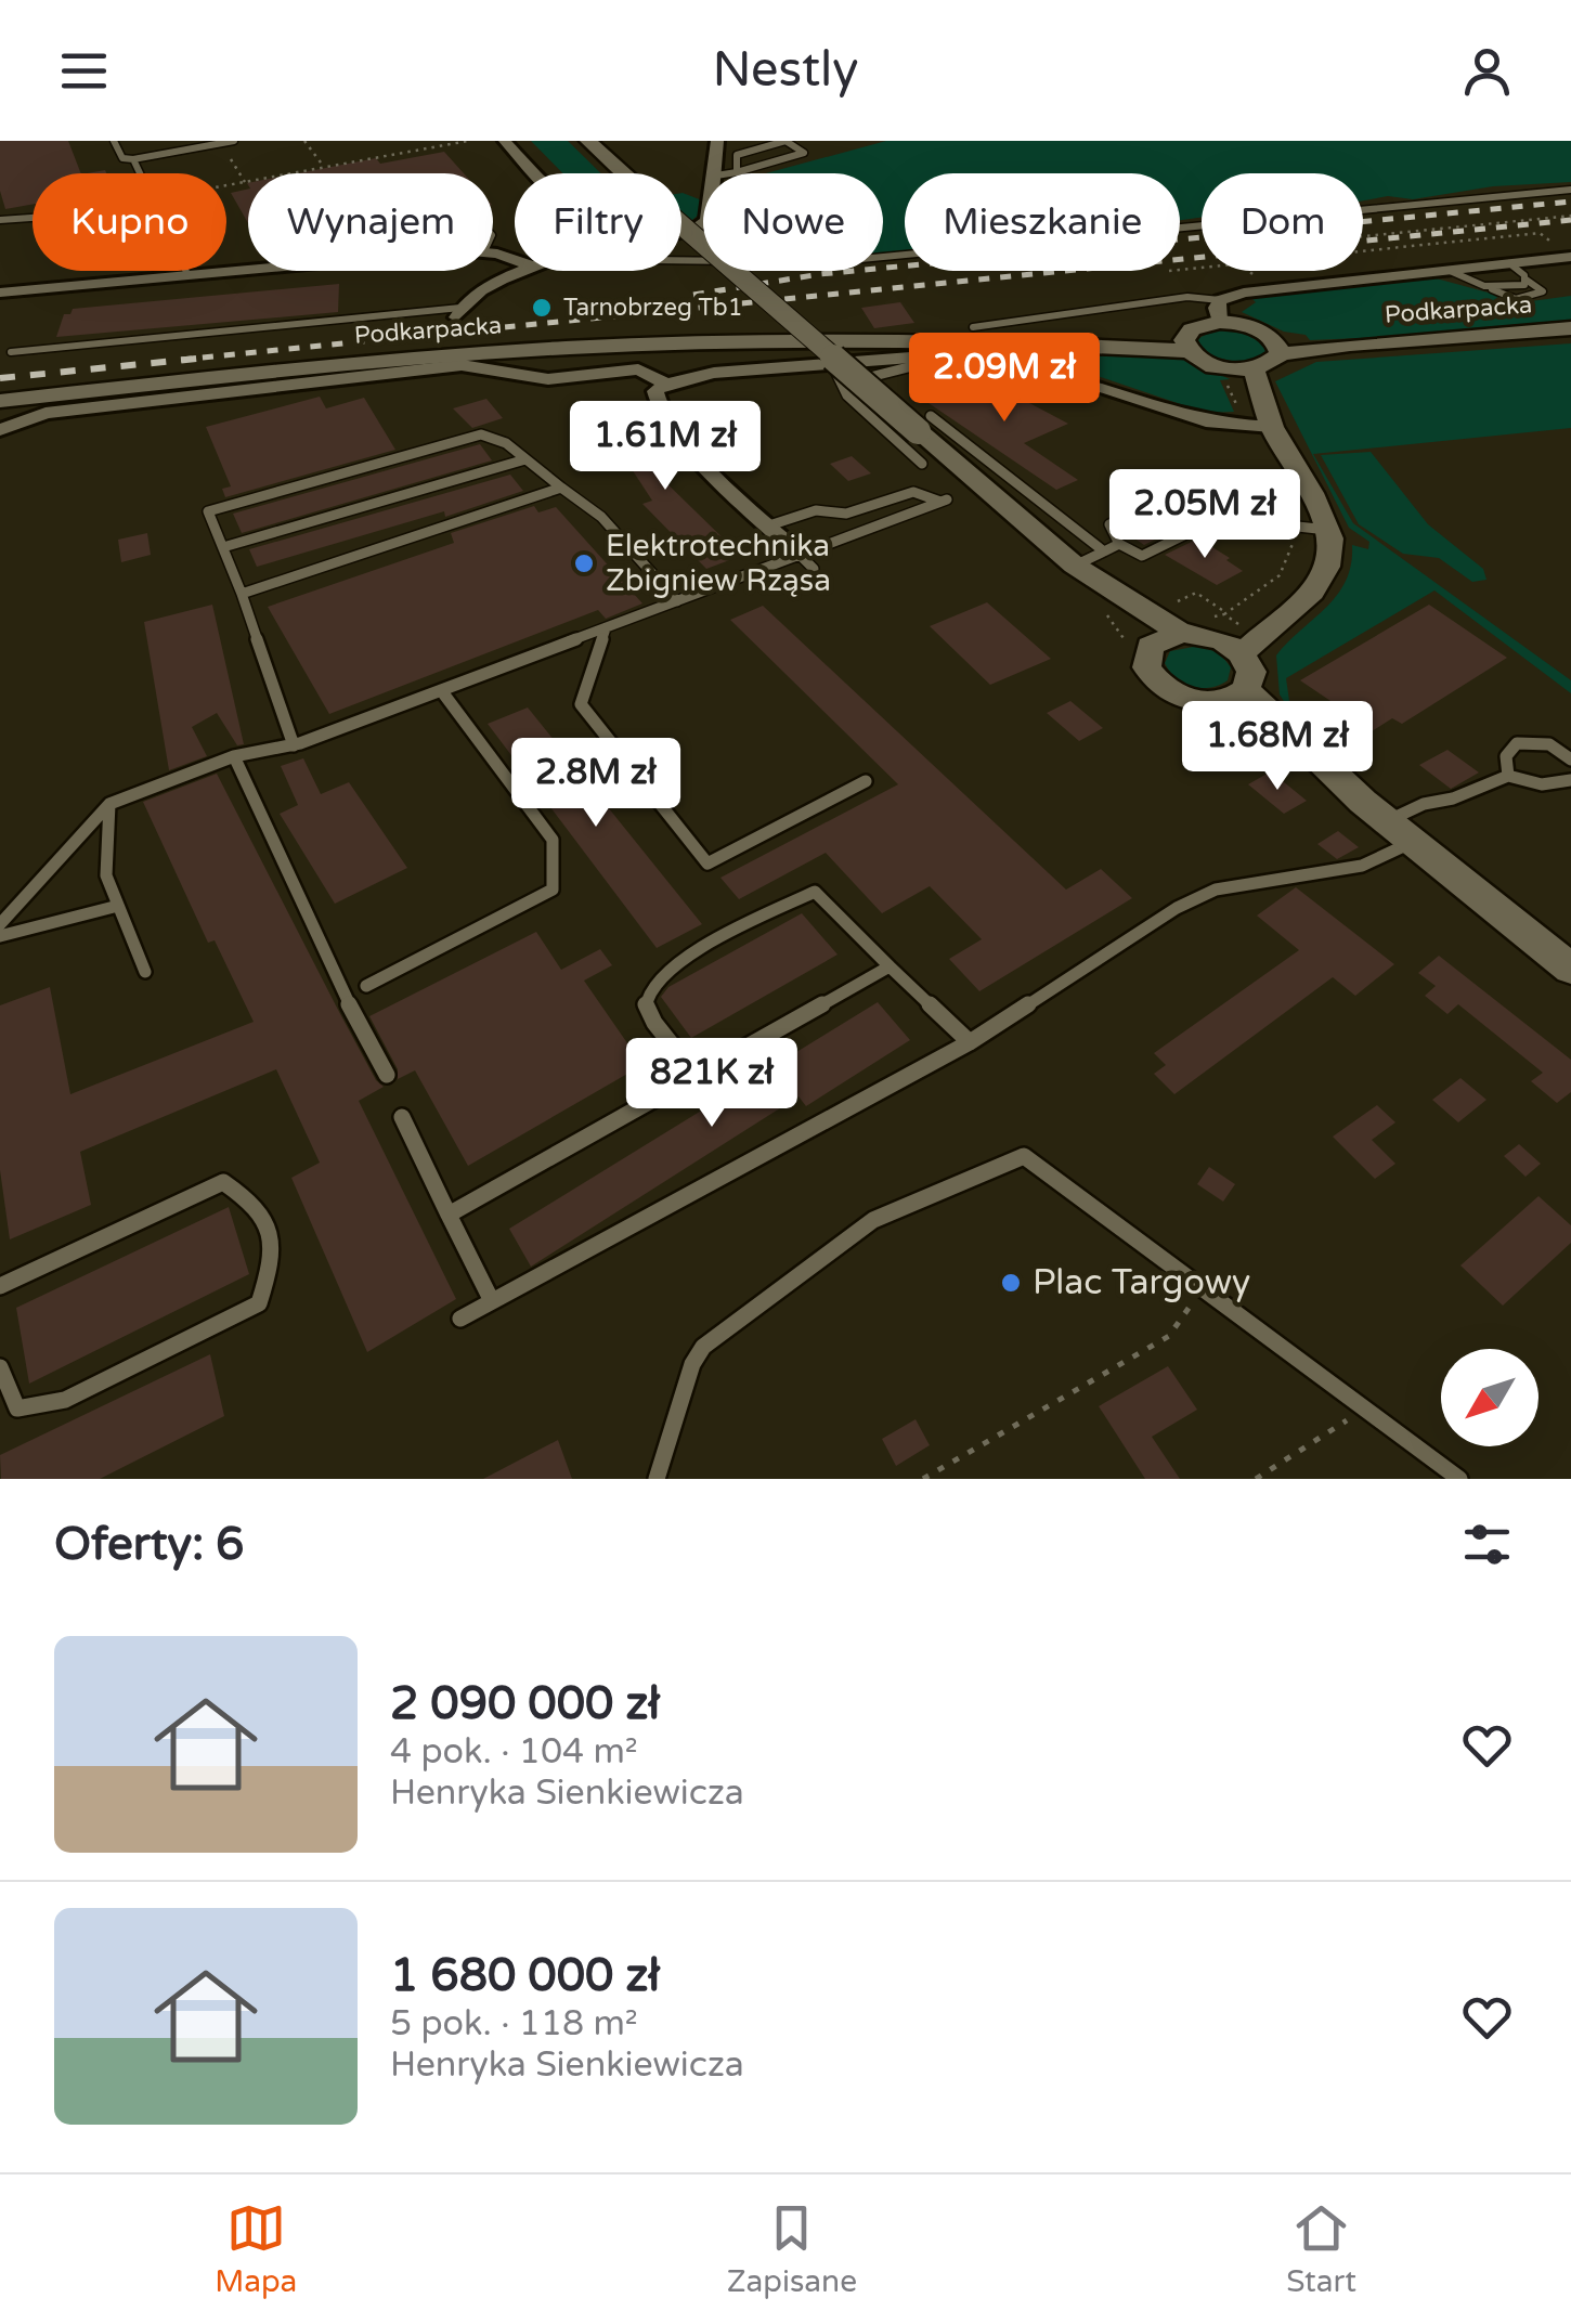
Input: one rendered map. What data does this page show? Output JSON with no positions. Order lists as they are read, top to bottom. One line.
{"streets":{"main road":["Podkarpacka"]},"places":["Tarnobrzeg Tb1","Elektrotechnika Zbigniew Rząsa","Plac Targowy"],"north":"bottom left","page":{"header":"Nestly","chip":["Kupno","Wynajem","Filtry","Nowe","Mieszkanie","Dom"],"price":["2.09M zł","1.61M zł","2.05M zł","1.68M zł","2.8M zł","821K zł"],"heading":"Oferty: 6","list":[{"name":"2 090 000 zł","note":"4 pok. · 104 m² · Henryka Sienkiewicza"},{"name":"1 680 000 zł","note":"5 pok. · 118 m² · Henryka Sienkiewicza"}],"tabs":["Mapa","Zapisane","Start"]}}
